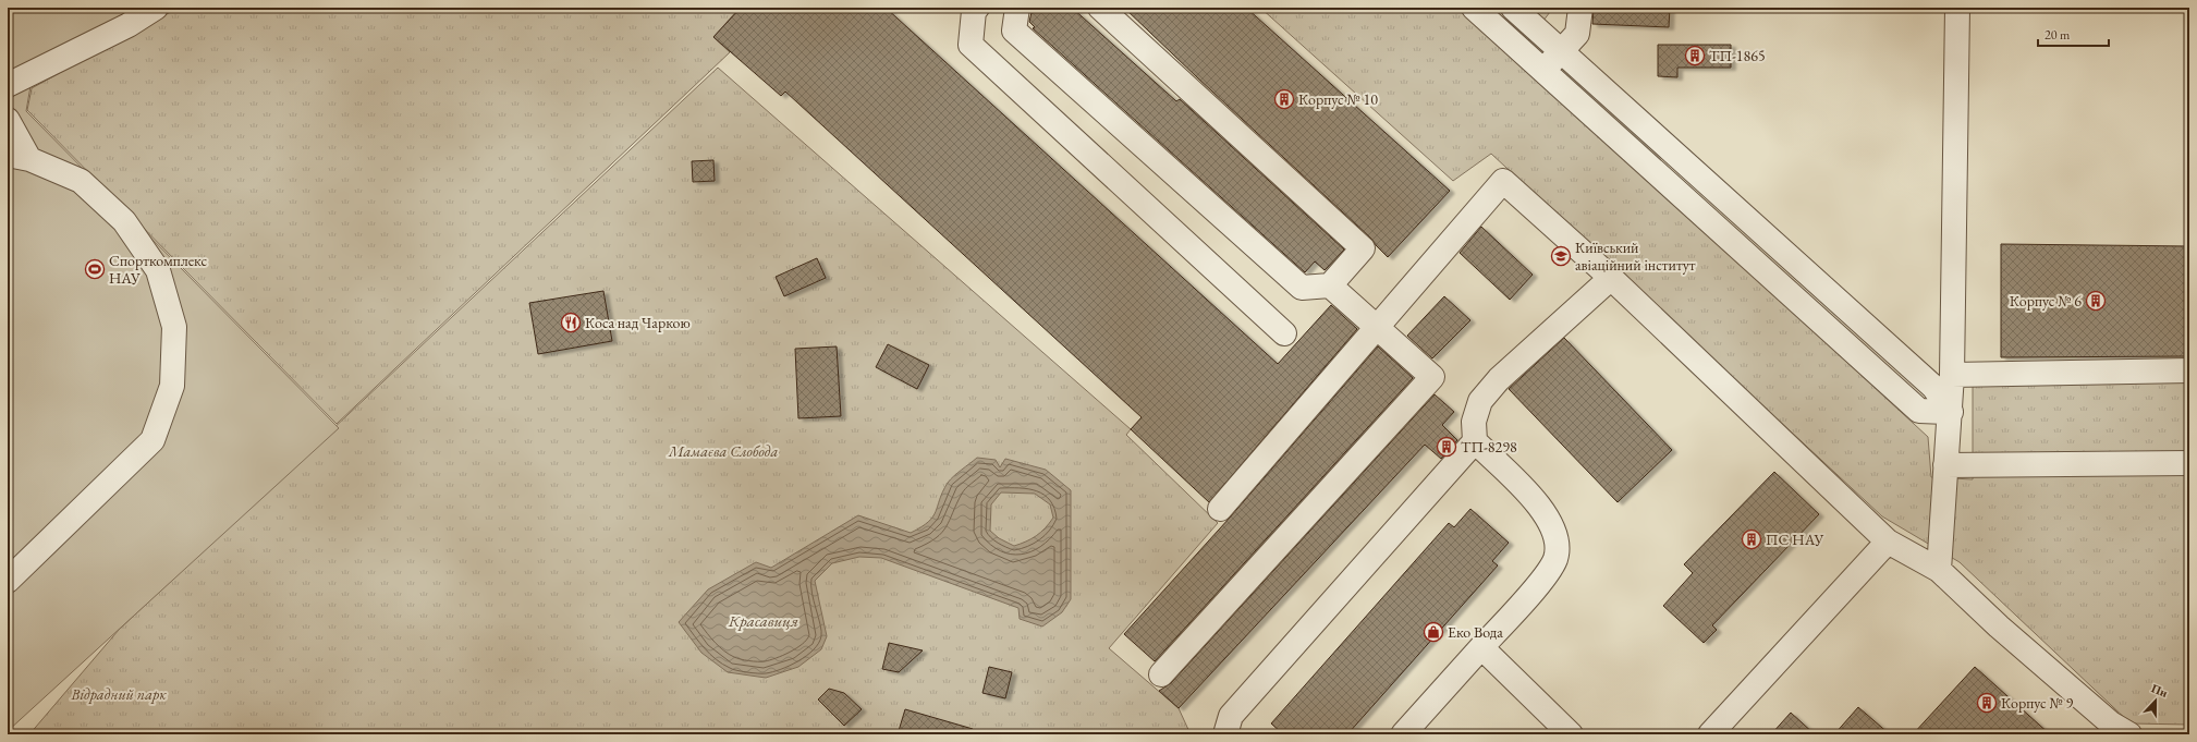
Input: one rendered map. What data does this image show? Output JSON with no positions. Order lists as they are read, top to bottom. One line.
{"water":["Красавиця"],"parks":["Мамаєва Слобода","Відрадний парк"],"places":{"building":["ТП-1865","Корпус № 10","Корпус № 6","ТП-8298","ПС НАУ","Корпус № 9"],"school or university":["Київський авіаційний інститут"],"sports":["Спорткомплекс НАУ"],"restaurant":["Коса над Чаркою"],"shop":["Еко Вода"]},"scale_bar":"20 m","north":"top"}
